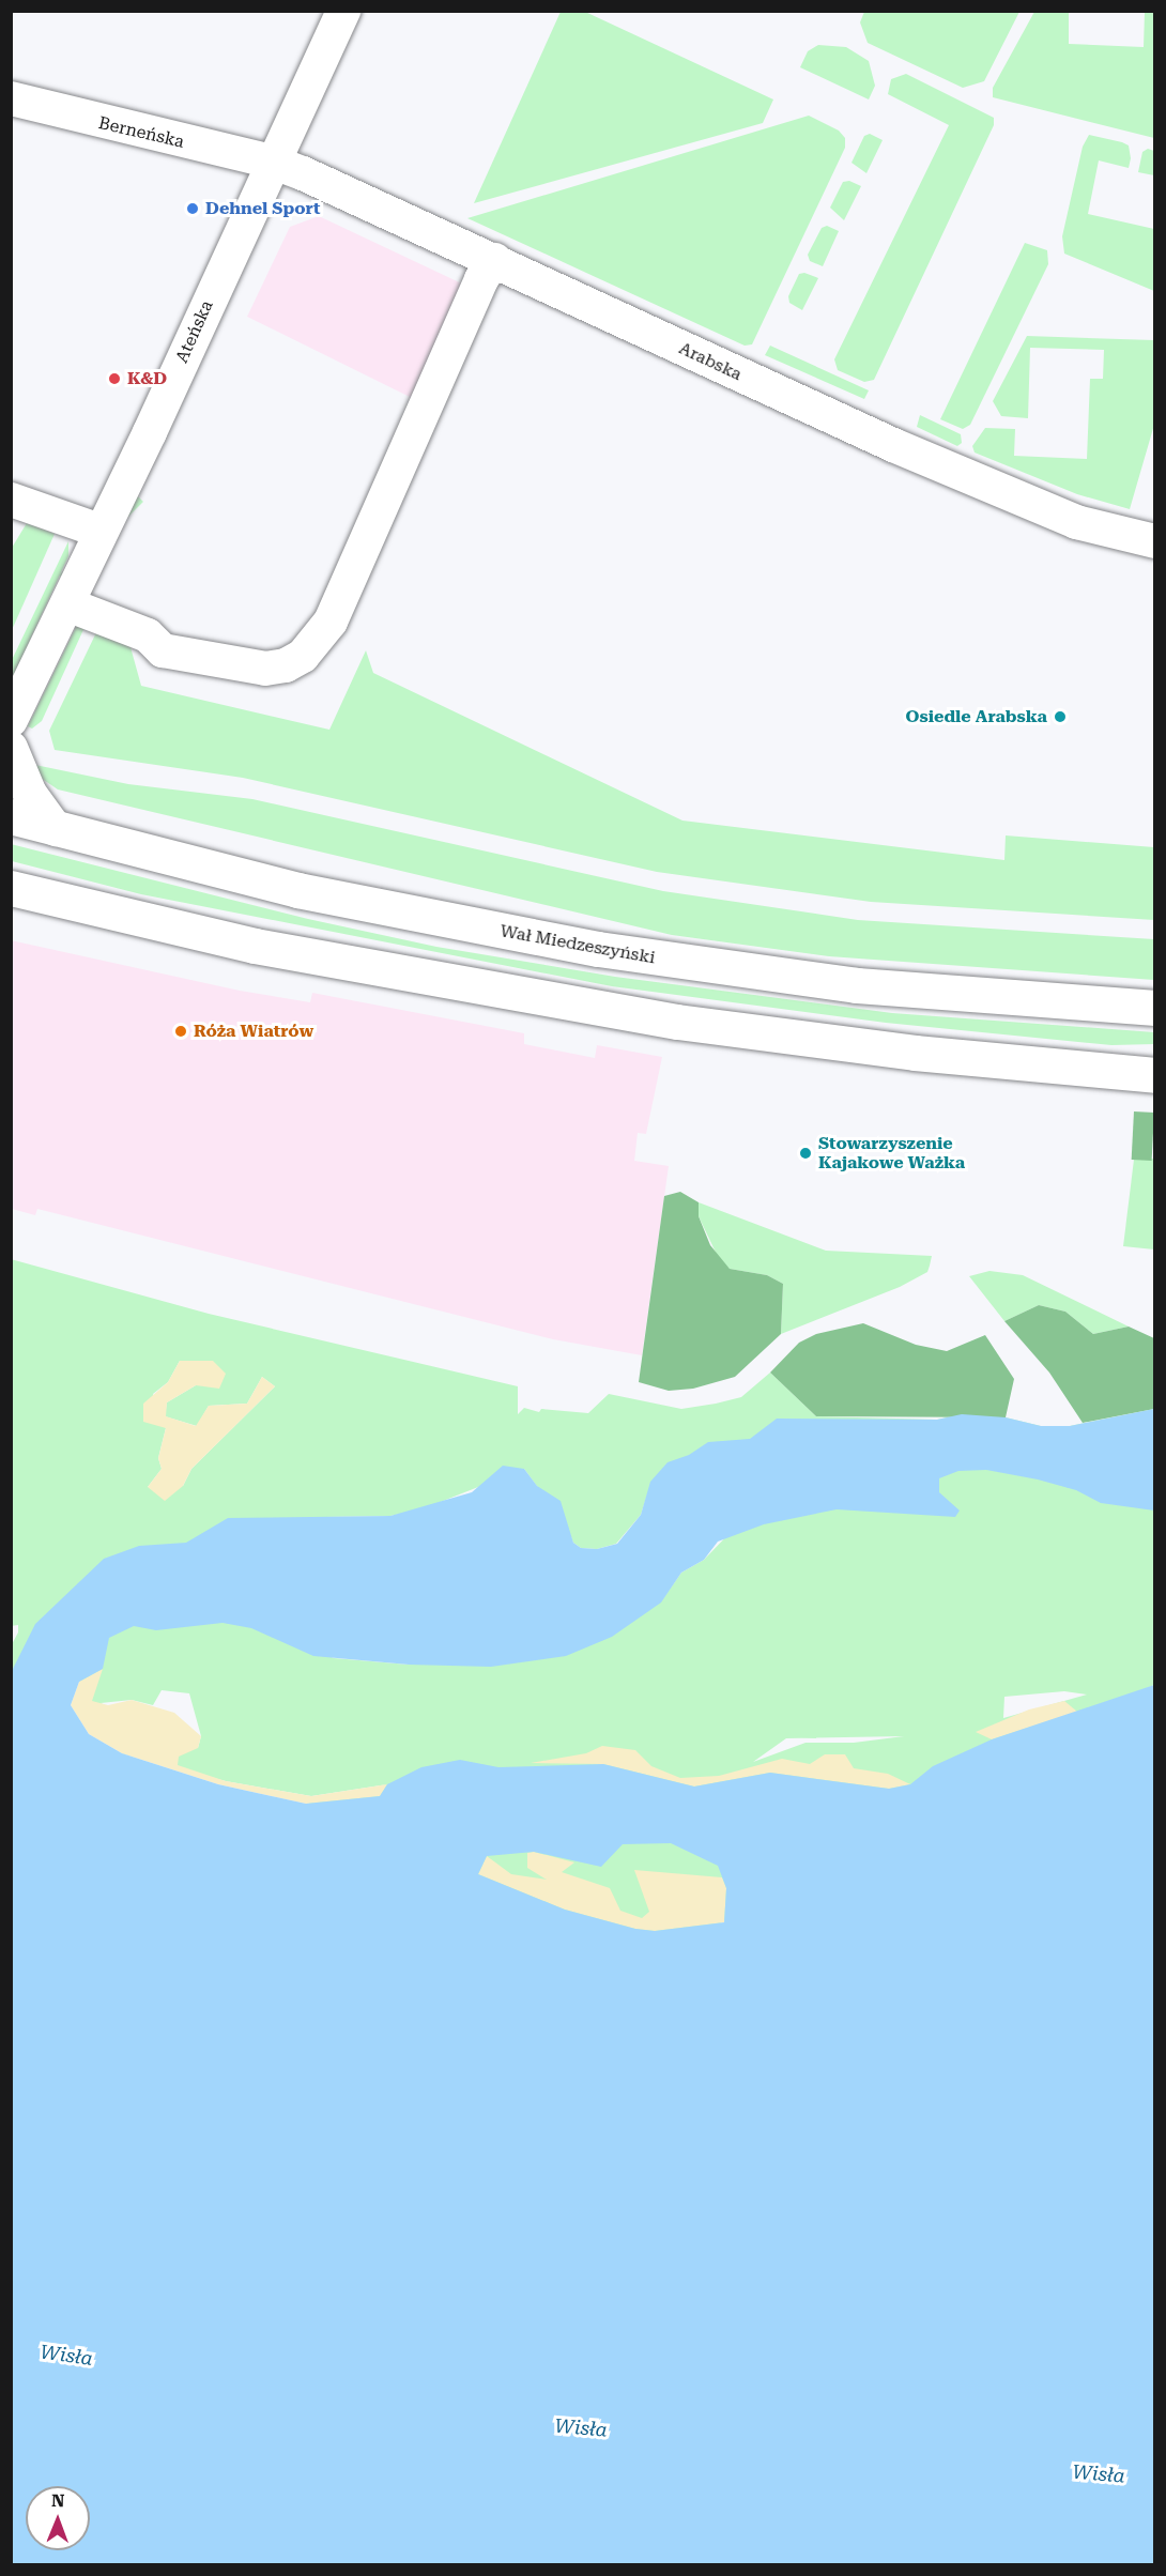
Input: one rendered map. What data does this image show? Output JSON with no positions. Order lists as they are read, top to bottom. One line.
{"streets":{"main road":["Wał Miedzeszyński"],"street":["Berneńska","Ateńska","Arabska"]},"crossings":[["Berneńska","Ateńska"],["Berneńska","Arabska"],["Ateńska","Arabska"]],"water":["Wisła"],"places":["Dehnel Sport","K&D","Osiedle Arabska","Róża Wiatrów","Stowarzyszenie Kajakowe Ważka"],"north":"top"}
